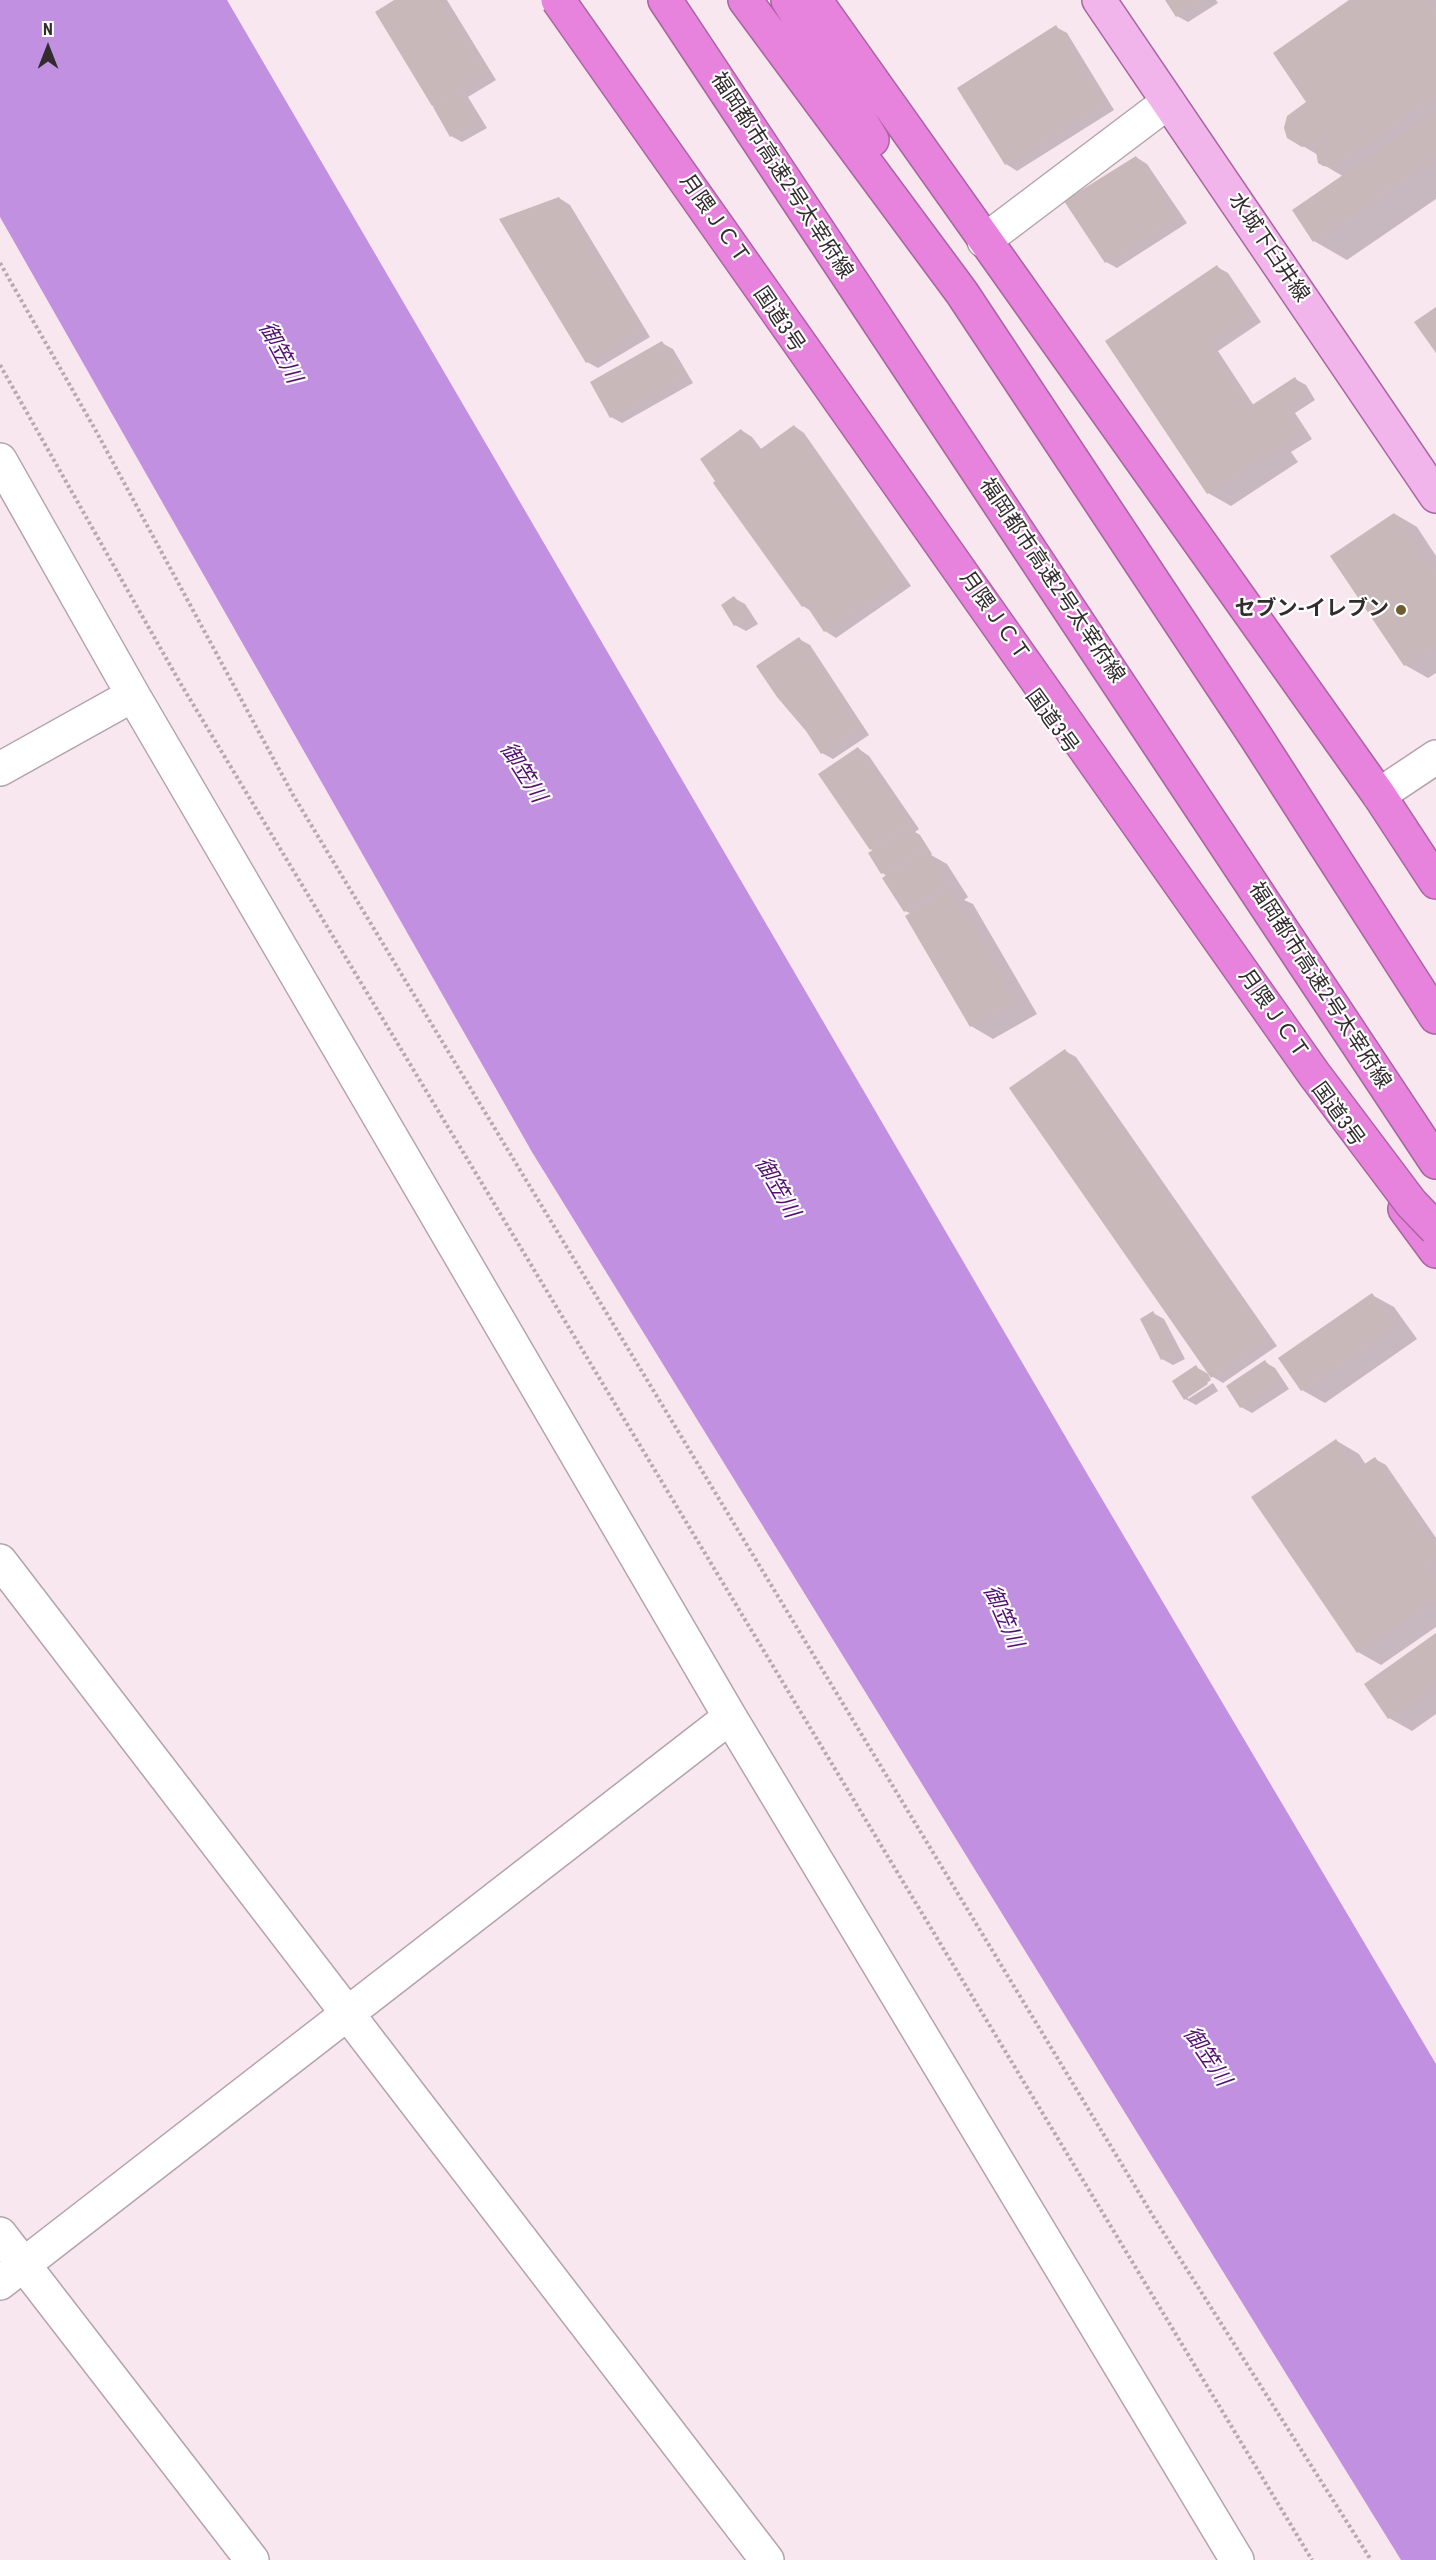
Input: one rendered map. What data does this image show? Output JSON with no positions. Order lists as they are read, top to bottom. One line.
{"streets":{"highway":["福岡都市高速2号太宰府線","月隈ＪＣＴ","国道3号"],"main road":["水城下臼井線"]},"water":["御笠川"],"places":["セブン-イレブン"],"north":"top"}
